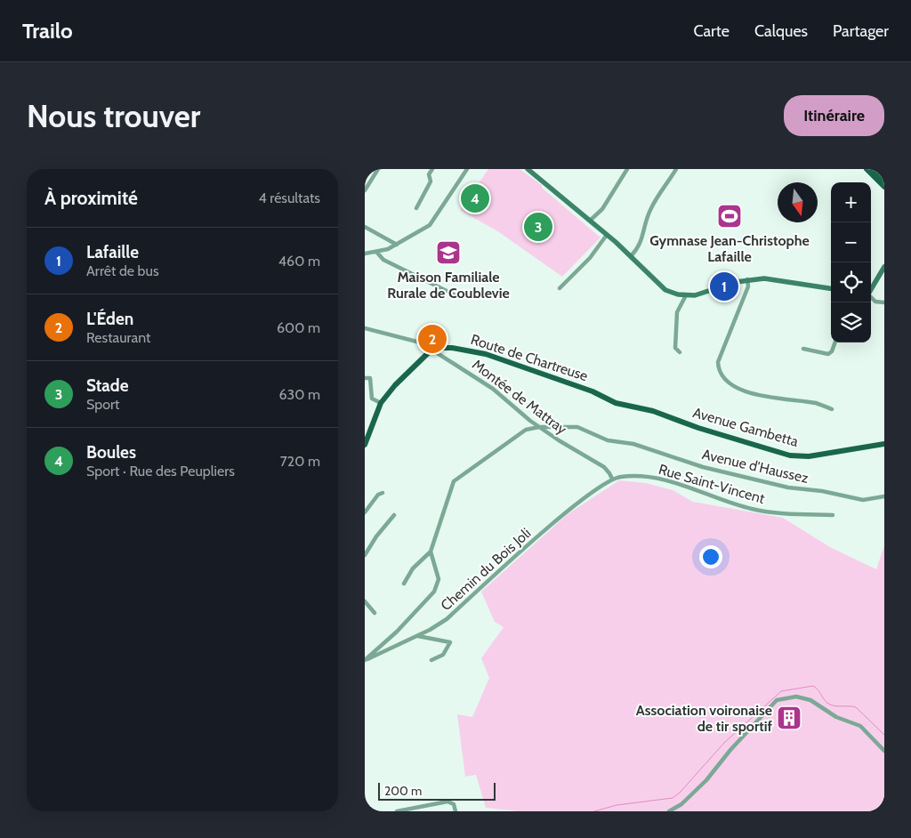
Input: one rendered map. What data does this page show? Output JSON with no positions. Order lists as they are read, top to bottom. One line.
{"streets":{"main road":["Route de Chartreuse","Avenue Gambetta"],"street":["Montée de Mattray","Avenue d'Haussez","Rue Saint-Vincent","Chemin du Bois Joli"]},"crossings":[["Route de Chartreuse","Montée de Mattray"],["Route de Chartreuse","Avenue Gambetta"],["Montée de Mattray","Avenue d'Haussez"],["Montée de Mattray","Rue Saint-Vincent"],["Montée de Mattray","Chemin du Bois Joli"],["Rue Saint-Vincent","Chemin du Bois Joli"]],"places":{"sports":["Gymnase Jean-Christophe Lafaille"],"school or university":["Maison Familiale Rurale de Coublevie"],"building":["Association voironaise de tir sportif"]},"scale_bar":"200 m","north":"bottom","page":{"header":"Trailo","nav":["Carte","Calques","Partager"],"buttons":"Itinéraire","title":"Nous trouver","heading":["À proximité","4 résultats"],"map_buttons":["+","−"],"pins":["4","3","1","2"],"list":[{"mark":"1","name":"Lafaille","note":"Arrêt de bus","value":"460 m"},{"mark":"2","name":"L'Éden","note":"Restaurant","value":"600 m"},{"mark":"3","name":"Stade","note":"Sport","value":"630 m"},{"mark":"4","name":"Boules","note":"Sport · Rue des Peupliers","value":"720 m"}],"scale":"200 m"}}
